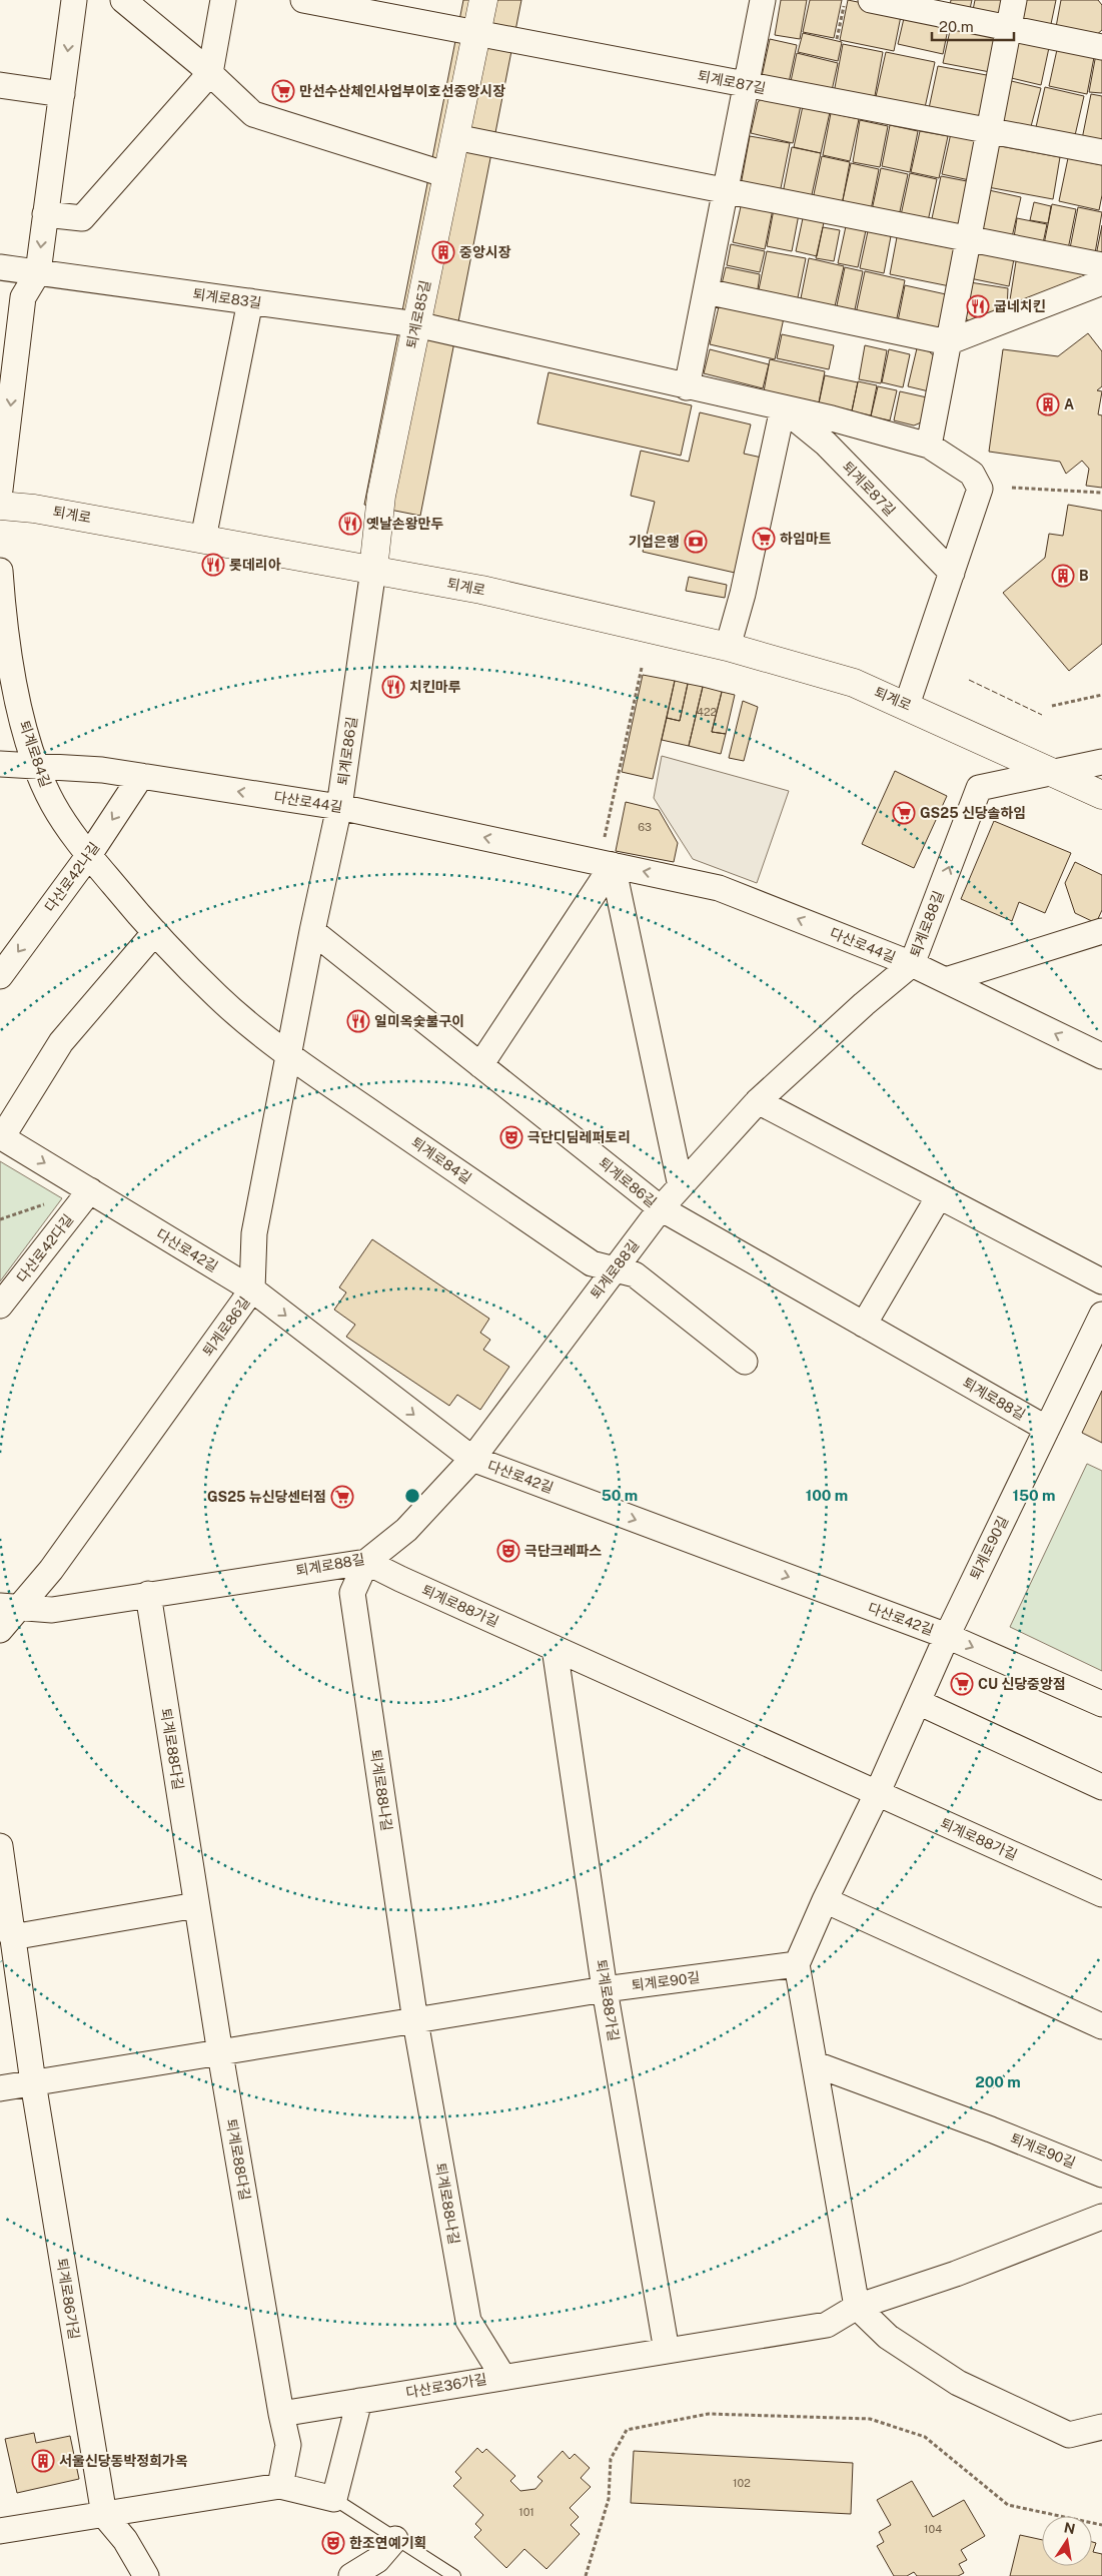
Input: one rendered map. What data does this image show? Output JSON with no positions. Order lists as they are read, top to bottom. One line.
{"streets":{"main road":["퇴계로85길","퇴계로"],"street":["퇴계로87길","퇴계로83길","퇴계로86길","퇴계로84길","다산로44길","다산로42나길","퇴계로88길","다산로42다길","다산로42길","퇴계로90길","퇴계로88가길","퇴계로88다길","퇴계로88나길","퇴계로86가길","다산로36가길"]},"crossings":[["퇴계로87길","퇴계로83길"],["퇴계로87길","퇴계로85길"],["퇴계로87길","퇴계로"],["퇴계로83길","퇴계로85길"],["퇴계로85길","퇴계로"],["퇴계로85길","퇴계로86길"],["퇴계로","퇴계로86길"],["퇴계로","퇴계로88길"],["퇴계로86길","퇴계로84길"],["퇴계로86길","다산로44길"],["퇴계로86길","퇴계로88길"],["퇴계로86길","다산로42길"],["퇴계로84길","다산로44길"],["퇴계로84길","다산로42나길"],["퇴계로84길","퇴계로88길"],["다산로44길","다산로42나길"],["다산로44길","퇴계로88길"],["퇴계로88길","다산로42길"],["퇴계로88길","퇴계로90길"],["퇴계로88길","퇴계로88가길"],["퇴계로88길","퇴계로88다길"],["퇴계로88길","퇴계로88나길"],["다산로42다길","다산로42길"],["다산로42길","퇴계로90길"],["퇴계로90길","퇴계로88가길"],["퇴계로90길","퇴계로88나길"],["퇴계로88가길","퇴계로88나길"],["퇴계로88가길","다산로36가길"],["퇴계로88다길","다산로36가길"],["퇴계로88나길","다산로36가길"]],"one_way":["다산로44길","다산로42길"],"places":{"supermarket":["만선수산체인사업부이호선중앙시장","하임마트","GS25 신당솔하임","GS25 뉴신당센터점","CU 신당중앙점"],"building":["중앙시장","A","B","서울신당동박정희가옥"],"restaurant":["굽네치킨","옛날손왕만두","롯데리아","치킨마루","일미옥숯불구이"],"bank":["기업은행"],"theatre":["극단디딤레퍼토리","극단크레파스","한조연예기획"]},"house_numbers":["422","63","102","101","104"],"scale_bar":"20 m","north":"top","rings":["50 m","100 m","150 m","200 m"]}
